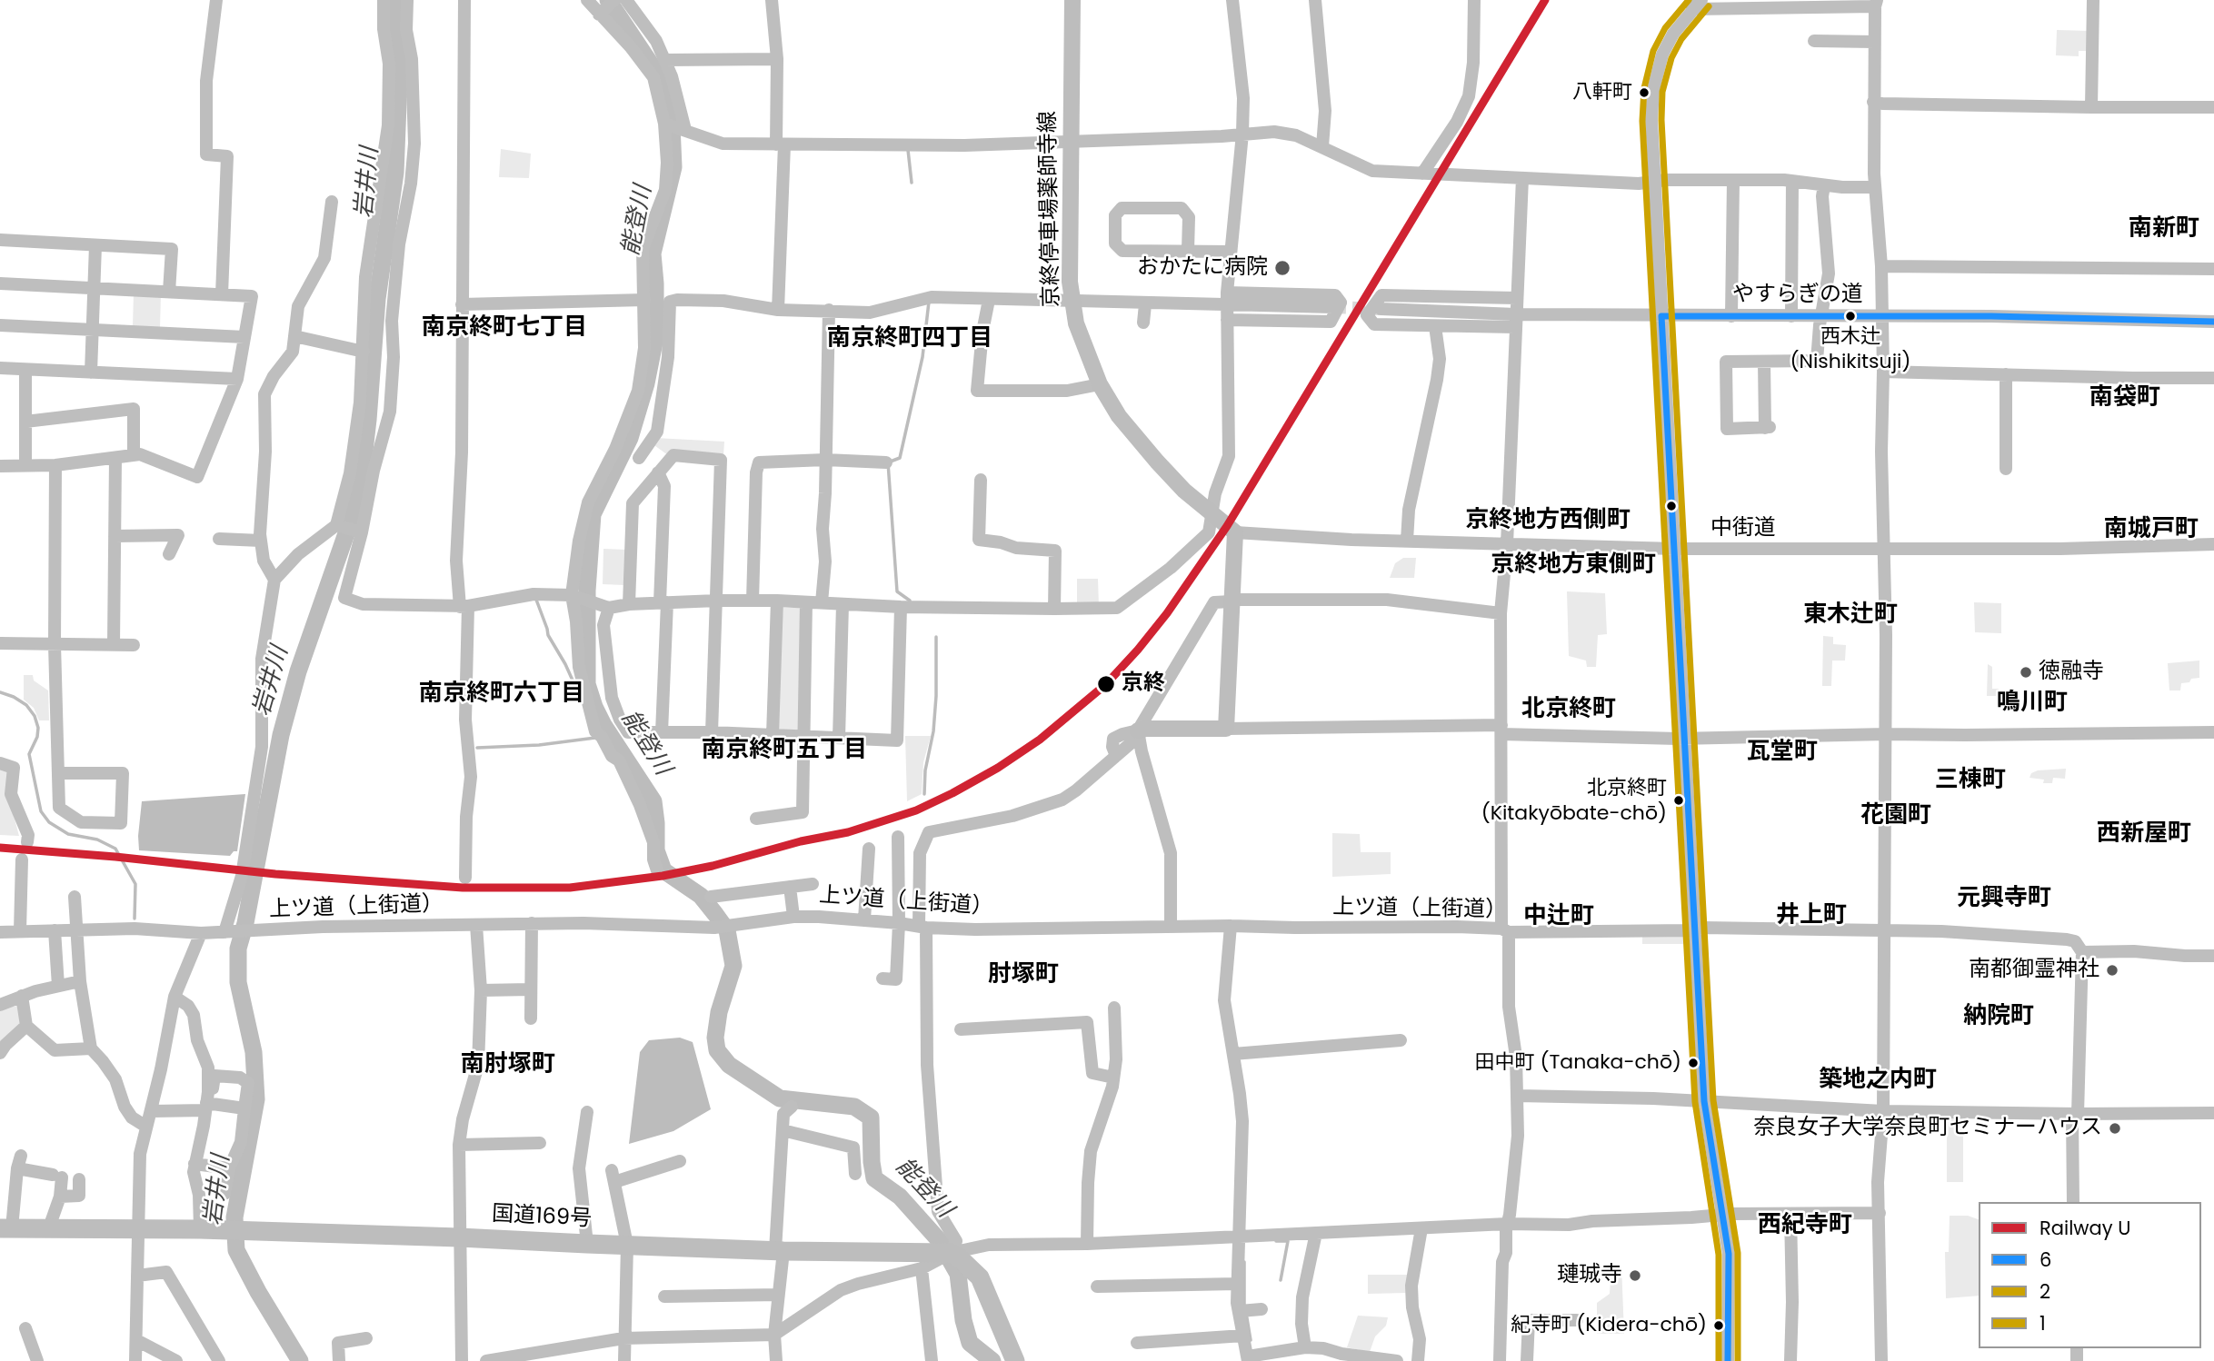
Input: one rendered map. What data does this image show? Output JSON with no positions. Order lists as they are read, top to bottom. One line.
{"streets":{"highway":["国道169号"],"main road":["京終停車場薬師寺線"],"street":["やすらぎの道","中街道","上ツ道（上街道）"]},"crossings":[["京終停車場薬師寺線","中街道"]],"districts":["南新町","南京終町七丁目","南京終町四丁目","南袋町","京終地方西側町","南城戸町","京終地方東側町","東木辻町","南京終町六丁目","鳴川町","北京終町","南京終町五丁目","瓦堂町","三棟町","花園町","西新屋町","元興寺町","井上町","中辻町","肘塚町","納院町","南肘塚町","築地之内町","西紀寺町"],"water":["岩井川","能登川"],"places":["八軒町","おかたに病院","西木辻 (Nishikitsuji)","徳融寺","京終","北京終町 (Kitakyōbate-chō)","南都御霊神社","田中町 (Tanaka-chō)","奈良女子大学奈良町セミナーハウス","璉珹寺","紀寺町 (Kidera-chō)"],"lines":["rail line U","transit line 2","transit line 1","transit line 6"],"legend":["Railway U","6","2","1"]}
